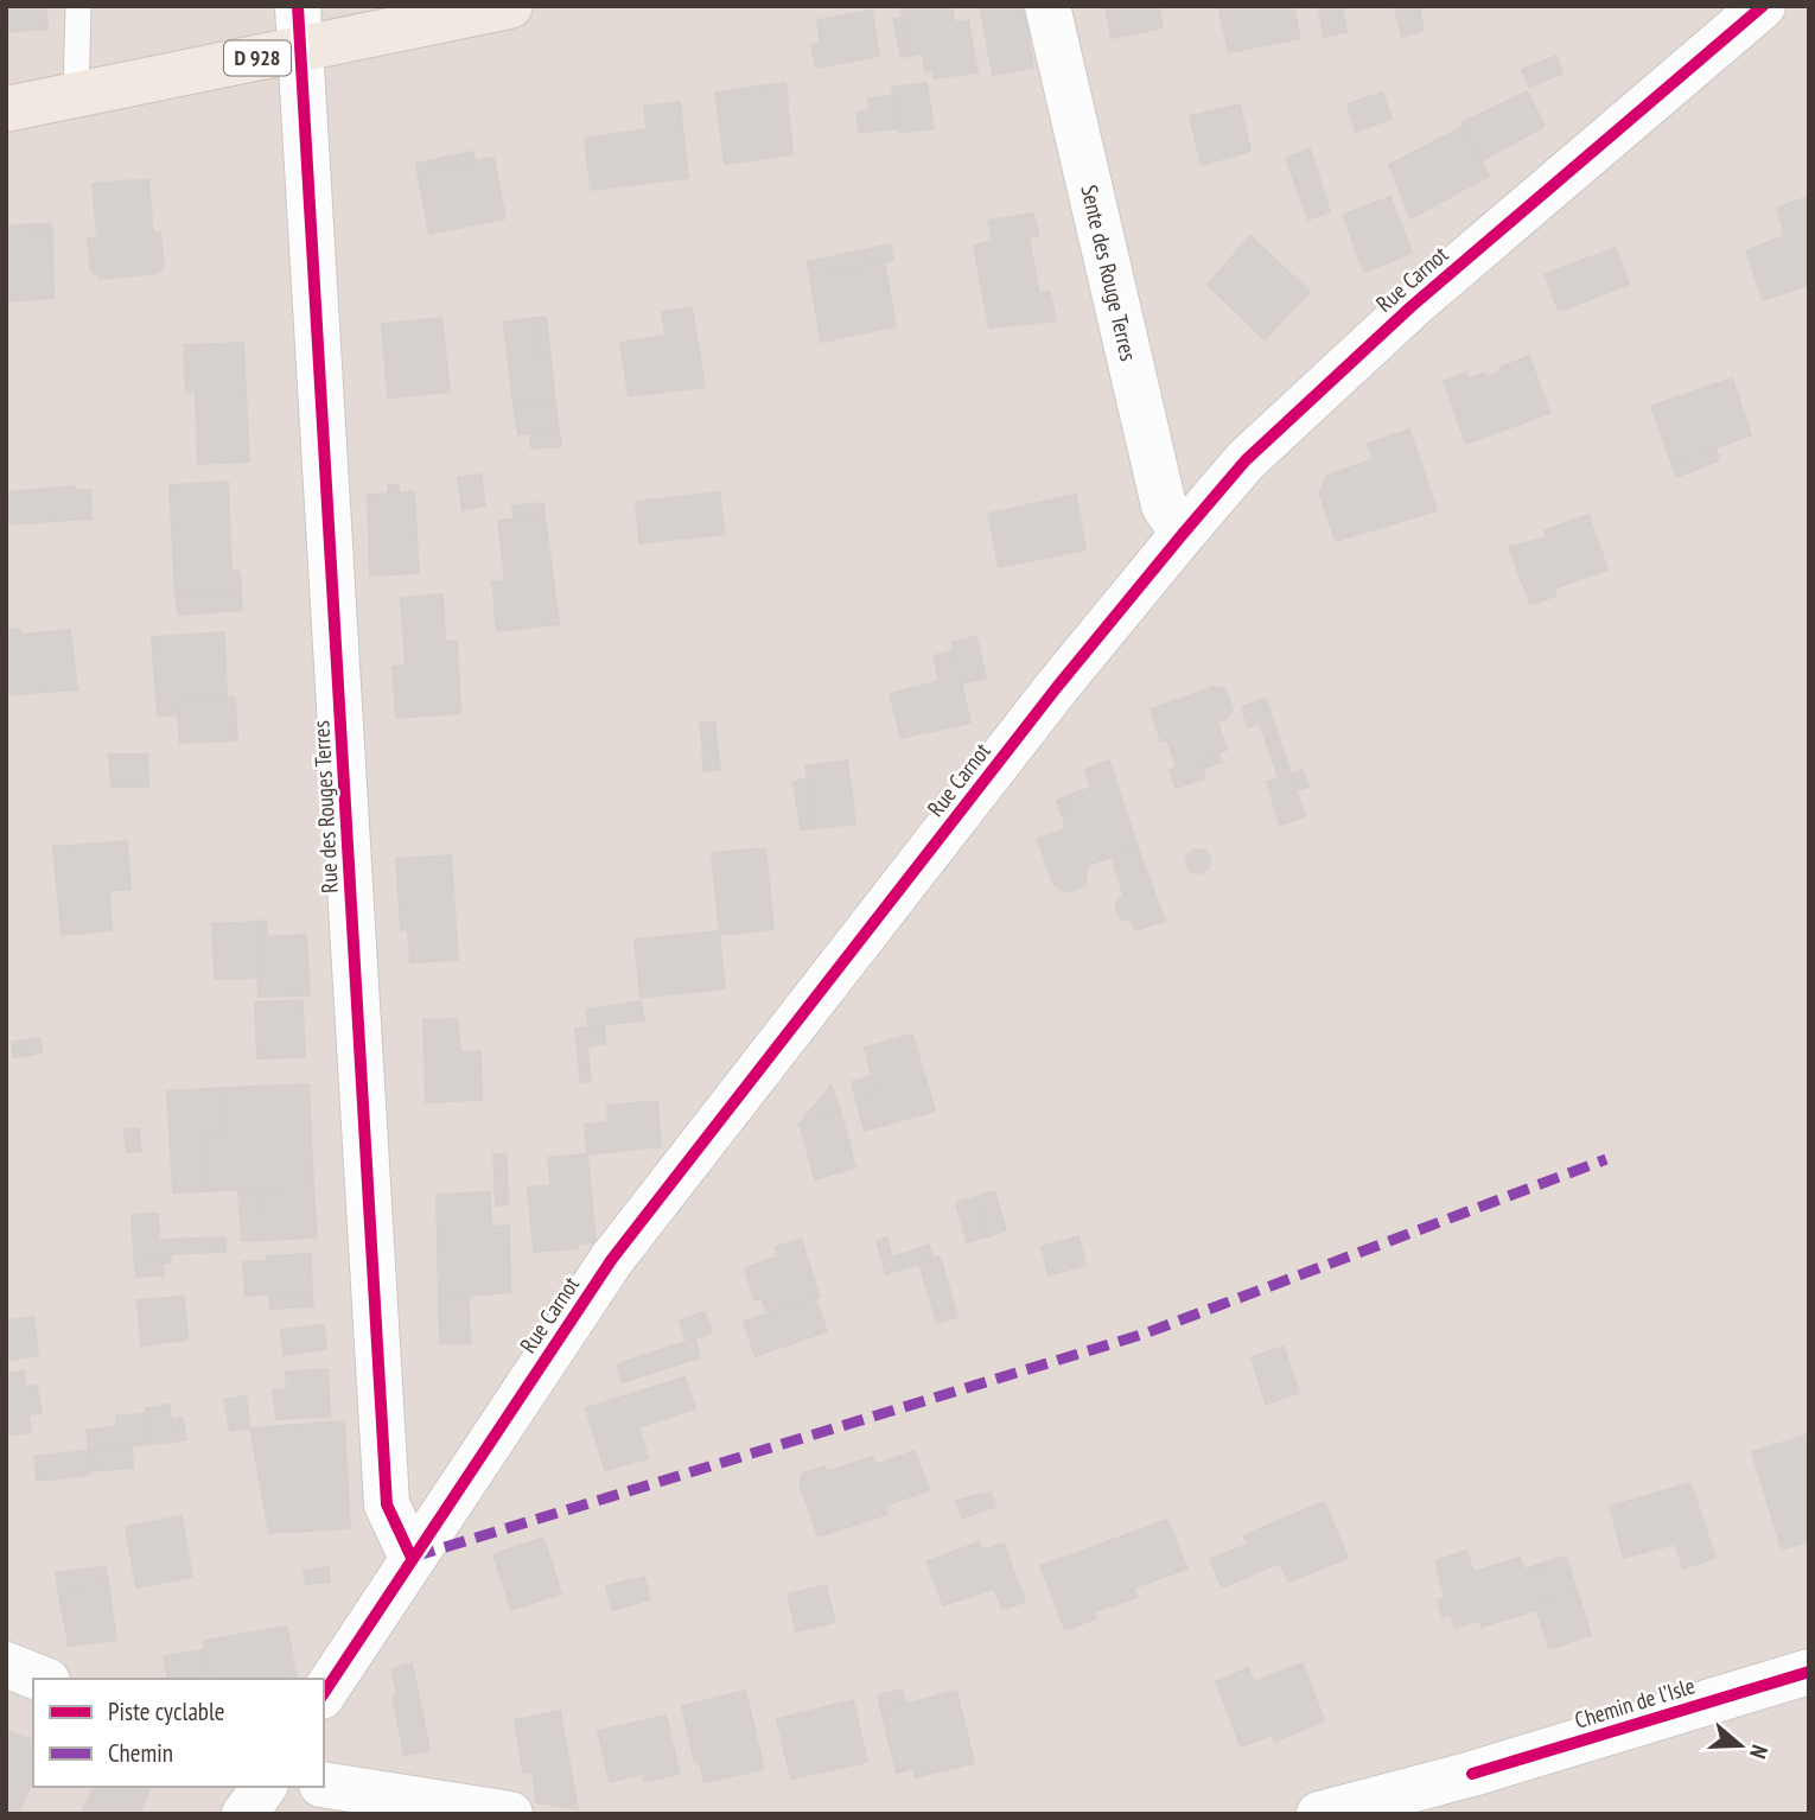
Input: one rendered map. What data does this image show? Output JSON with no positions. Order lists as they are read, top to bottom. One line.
{"streets":{"main road":["D 928"],"street":["Sente des Rouge Terres","Rue Carnot","Rue des Rouges Terres","Chemin de l’Isle"]},"crossings":[["D 928","Rue des Rouges Terres"],["Sente des Rouge Terres","Rue Carnot"],["Rue Carnot","Rue des Rouges Terres"]],"legend":["Piste cyclable","Chemin"],"north":"right"}
